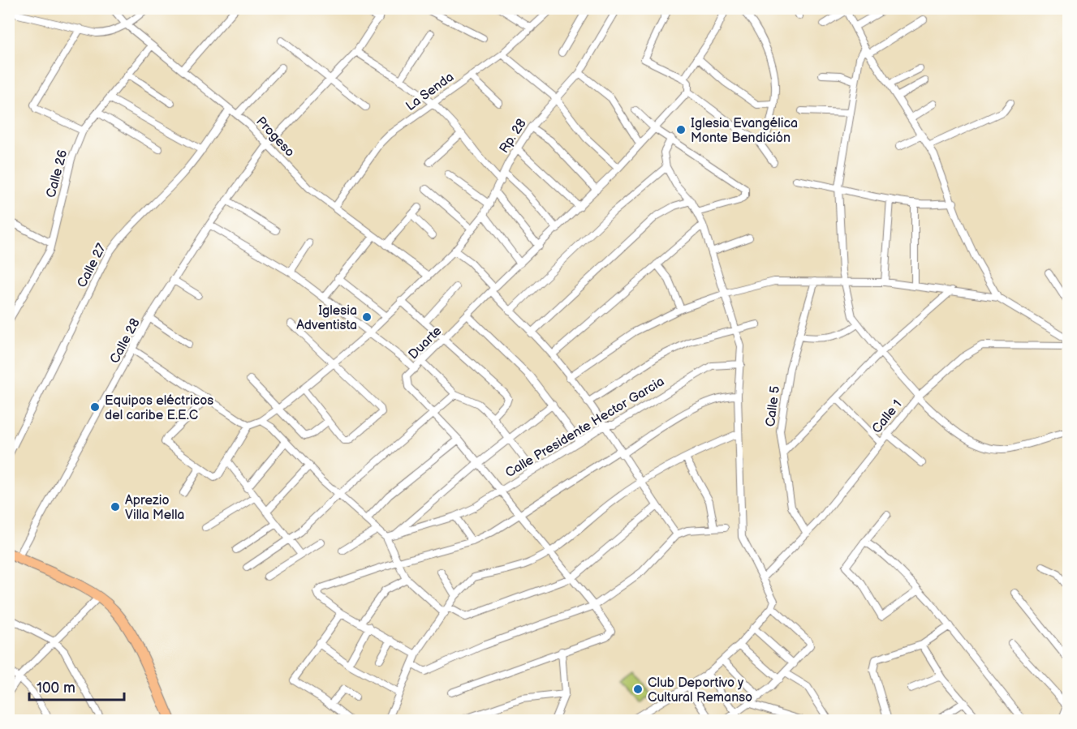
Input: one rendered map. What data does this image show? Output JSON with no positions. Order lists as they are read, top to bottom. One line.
{"streets":{"street":["La Senda","Rp. 28","Progeso","Calle 26","Calle 27","Calle 28","Duarte","Calle 5","Calle 1","Calle Presidente Hector Garcia"]},"crossings":[["La Senda","Progeso"],["Rp. 28","Progeso"],["Progeso","Calle 26"],["Progeso","Calle 27"],["Progeso","Calle 28"],["Duarte","Calle Presidente Hector Garcia"],["Calle 5","Calle 1"]],"places":["Iglesia Evangélica Monte Bendición","Iglesia Adventista","Equipos eléctricos del caribe E.E.C","Aprezio Villa Mella","Club Deportivo y Cultural Remanso"],"scale_bar":"100 m"}
